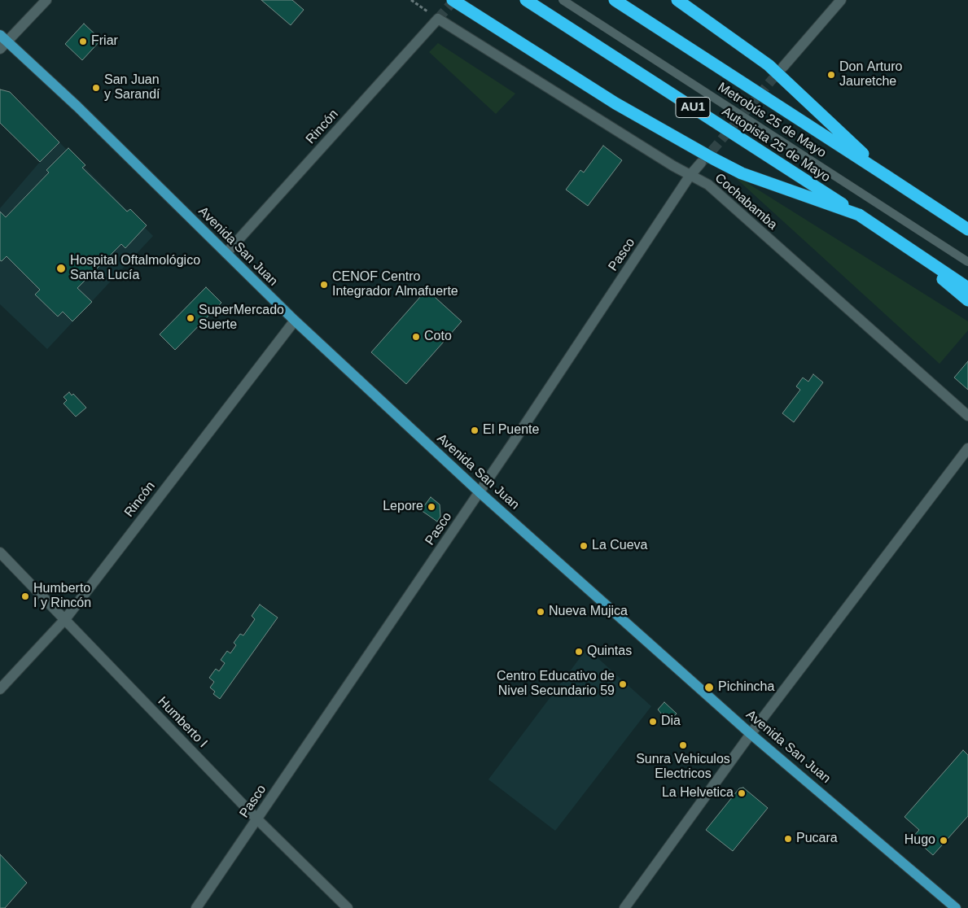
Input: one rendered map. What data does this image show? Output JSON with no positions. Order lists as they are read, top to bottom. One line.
{"streets":{"highway":["AU1","Autopista 25 de Mayo"],"main road":["Avenida San Juan"],"street":["Rincón","Cochabamba","Pasco","Humberto I"],"lane":["Metrobús 25 de Mayo"]},"crossings":[["Rincón","Cochabamba"],["Rincón","Avenida San Juan"],["Rincón","Humberto I"],["Cochabamba","Pasco"],["Avenida San Juan","Pasco"],["Pasco","Humberto I"]],"places":["Friar","Don Arturo Jauretche","San Juan y Sarandí","Hospital Oftalmológico Santa Lucía","CENOF Centro Integrador Almafuerte","SuperMercado Suerte","Coto","El Puente","Lepore","La Cueva","Humberto I y Rincón","Nueva Mujica","Quintas","Centro Educativo de Nivel Secundario 59","Pichincha","Dia","Sunra Vehiculos Electricos","La Helvetica","Pucara","Hugo"]}
